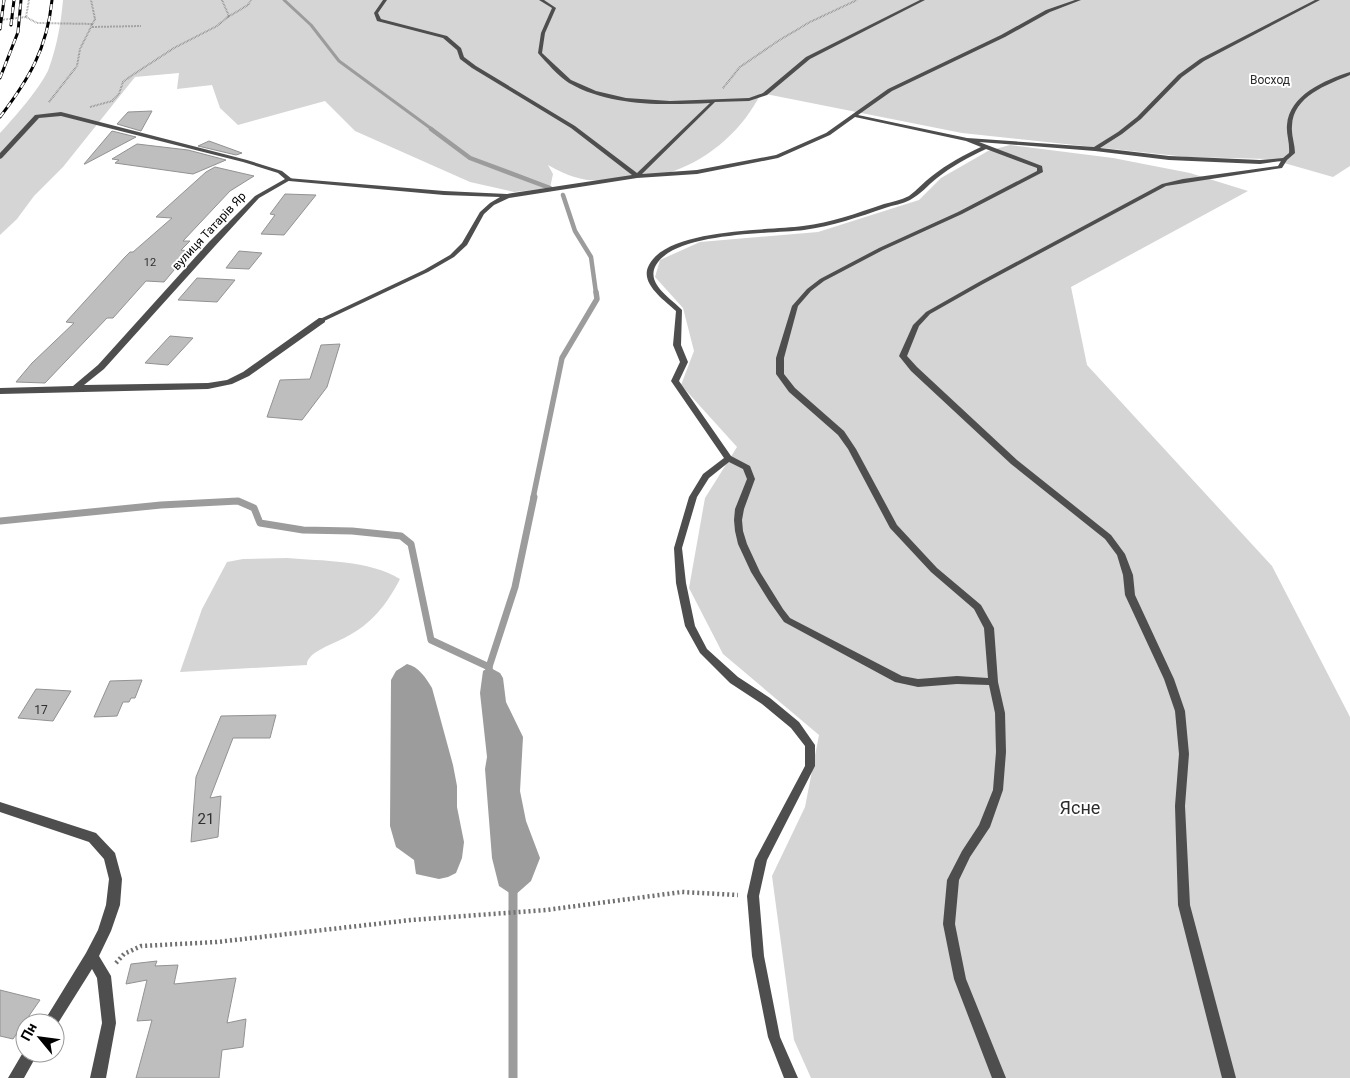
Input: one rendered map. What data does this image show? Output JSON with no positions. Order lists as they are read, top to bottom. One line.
{"streets":{"street":["вулиця Татарів Яр"]},"parks":["Восход","Ясне"],"house_numbers":["12","17","21"],"north":"top left"}
